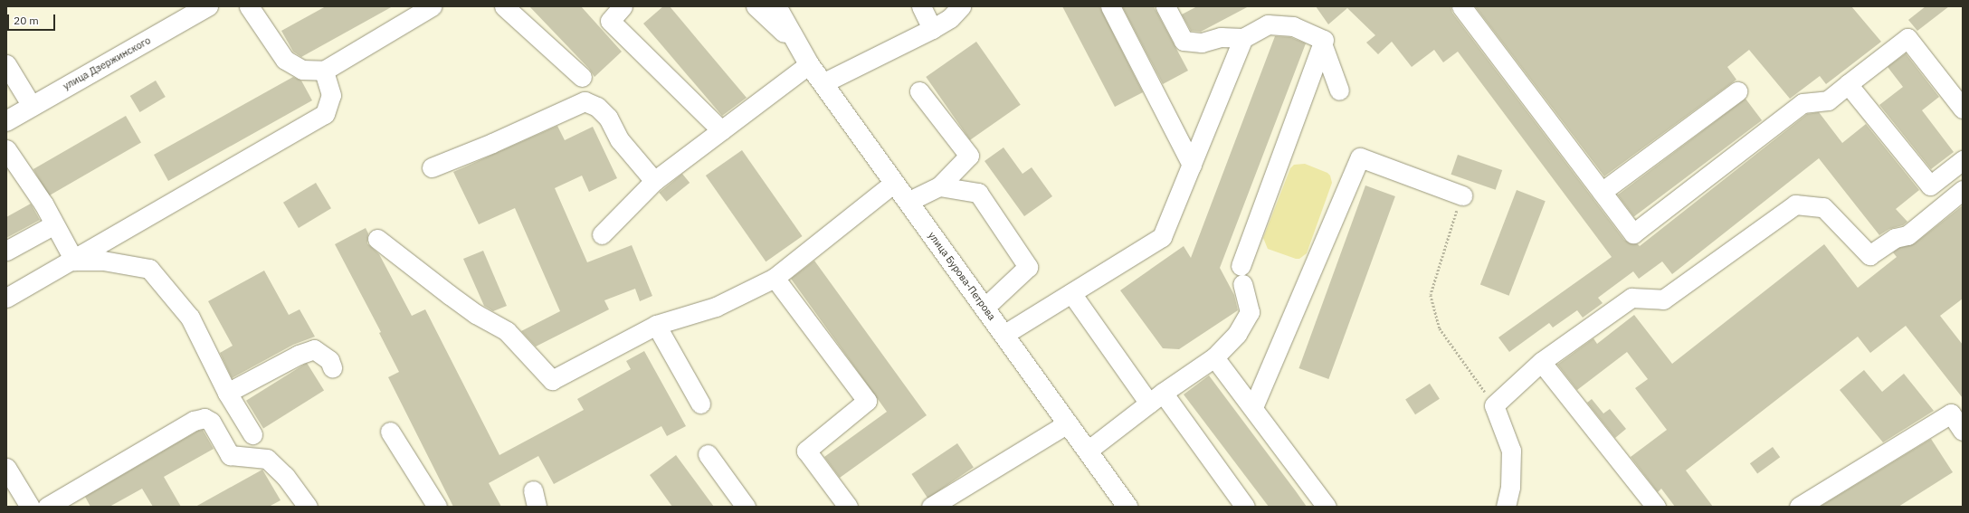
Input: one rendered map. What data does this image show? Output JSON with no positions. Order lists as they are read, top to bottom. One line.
{"streets":{"main road":["улица Дзержинского","улица Бурова-Петрова"]},"scale_bar":"20 m"}
